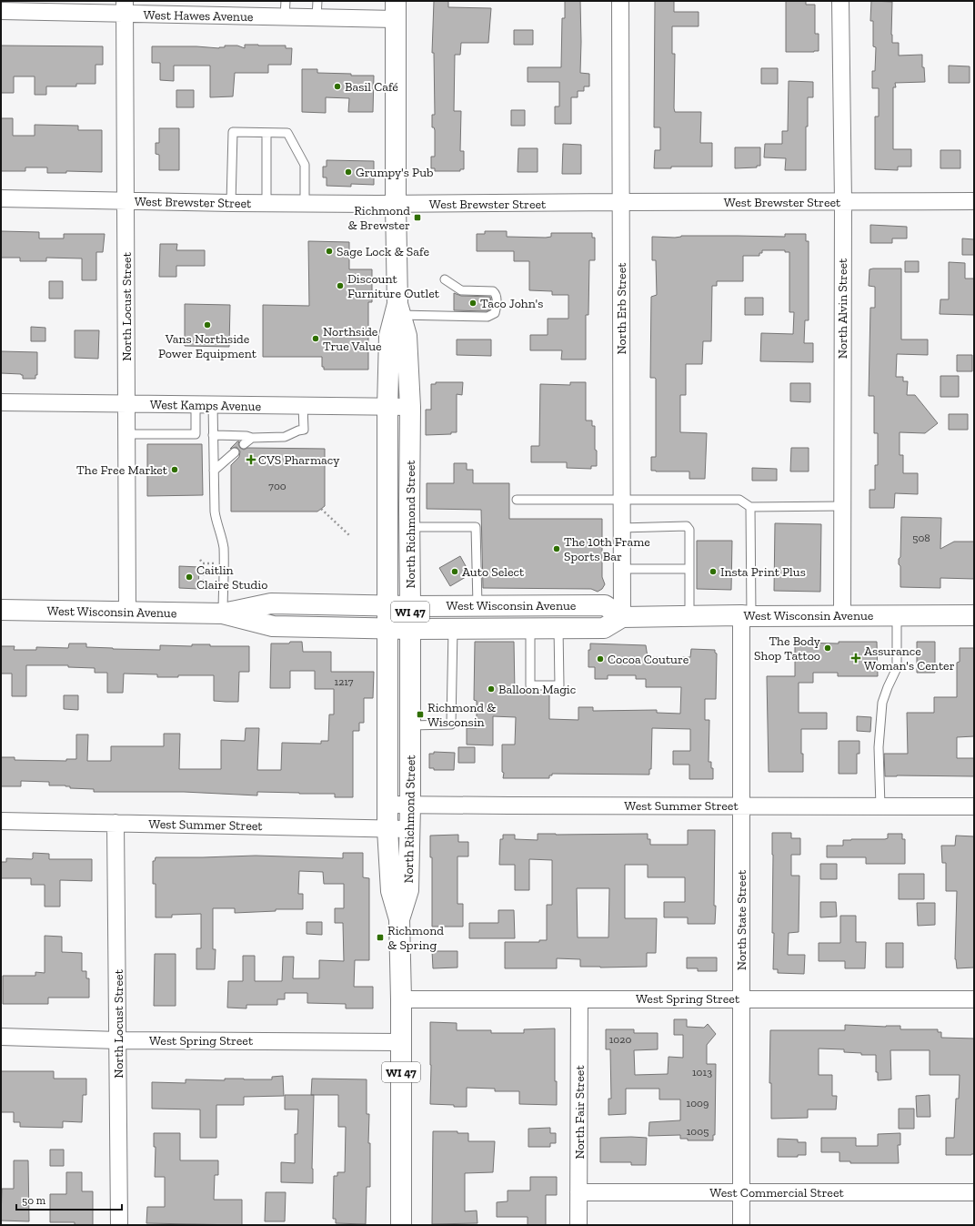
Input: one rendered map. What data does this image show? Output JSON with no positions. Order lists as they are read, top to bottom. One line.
{"streets":{"main road":["North Richmond Street","West Wisconsin Avenue","WI 47"],"street":["West Hawes Avenue","West Brewster Street","North Locust Street","North Erb Street","North Alvin Street","West Kamps Avenue","West Summer Street","North State Street","West Spring Street","North Fair Street","West Commercial Street"]},"crossings":[["West Hawes Avenue","North Locust Street"],["West Hawes Avenue","North Richmond Street"],["West Brewster Street","North Locust Street"],["West Brewster Street","North Erb Street"],["West Brewster Street","North Alvin Street"],["West Brewster Street","North Richmond Street"],["North Locust Street","West Kamps Avenue"],["North Locust Street","West Wisconsin Avenue"],["North Locust Street","West Summer Street"],["North Locust Street","West Spring Street"],["North Erb Street","West Wisconsin Avenue"],["North Alvin Street","West Wisconsin Avenue"],["West Kamps Avenue","North Richmond Street"],["North Richmond Street","West Wisconsin Avenue"],["North Richmond Street","West Summer Street"],["North Richmond Street","West Spring Street"],["West Wisconsin Avenue","North State Street"],["West Summer Street","North State Street"],["North State Street","West Spring Street"],["North State Street","West Commercial Street"],["West Spring Street","North Fair Street"],["North Fair Street","West Commercial Street"]],"places":{"other":["Basil Café","Grumpy's Pub","Sage Lock & Safe","Discount Furniture Outlet","Taco John's","Vans Northside Power Equipment","Northside True Value","The Free Market","The 10th Frame Sports Bar","Auto Select","Insta Print Plus","Caitlin Claire Studio","The Body Shop Tattoo","Cocoa Couture","Balloon Magic"],"transit":["Richmond & Brewster","Richmond & Wisconsin","Richmond & Spring"],"health":["CVS Pharmacy","Assurance Woman's Center"]},"house_numbers":["700","508","1217","1020","1013","1009","1005"],"scale_bar":"50 m"}
